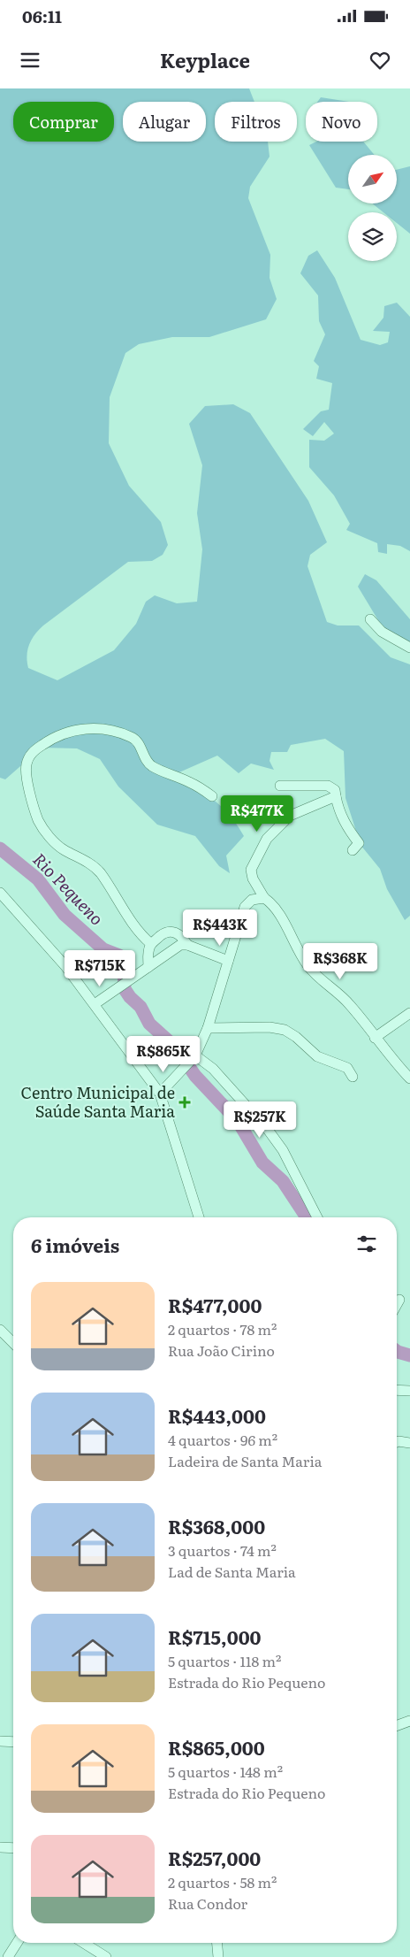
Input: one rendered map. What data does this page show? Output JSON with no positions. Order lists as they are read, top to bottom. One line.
{"water":["Rio Pequeno"],"places":{"health":["Centro Municipal de Saúde Santa Maria"]},"north":"top right","page":{"status":"06:11","header":"Keyplace","chip":["Comprar","Alugar","Filtros","Novo"],"price":["R$477K","R$443K","R$368K","R$715K","R$865K","R$257K"],"heading":"6 imóveis","list":[{"name":"R$477,000","note":"2 quartos · 78 m² · Rua João Cirino"},{"name":"R$443,000","note":"4 quartos · 96 m² · Ladeira de Santa Maria"},{"name":"R$368,000","note":"3 quartos · 74 m² · Lad de Santa Maria"},{"name":"R$715,000","note":"5 quartos · 118 m² · Estrada do Rio Pequeno"},{"name":"R$865,000","note":"5 quartos · 148 m² · Estrada do Rio Pequeno"},{"name":"R$257,000","note":"2 quartos · 58 m² · Rua Condor"}]}}
